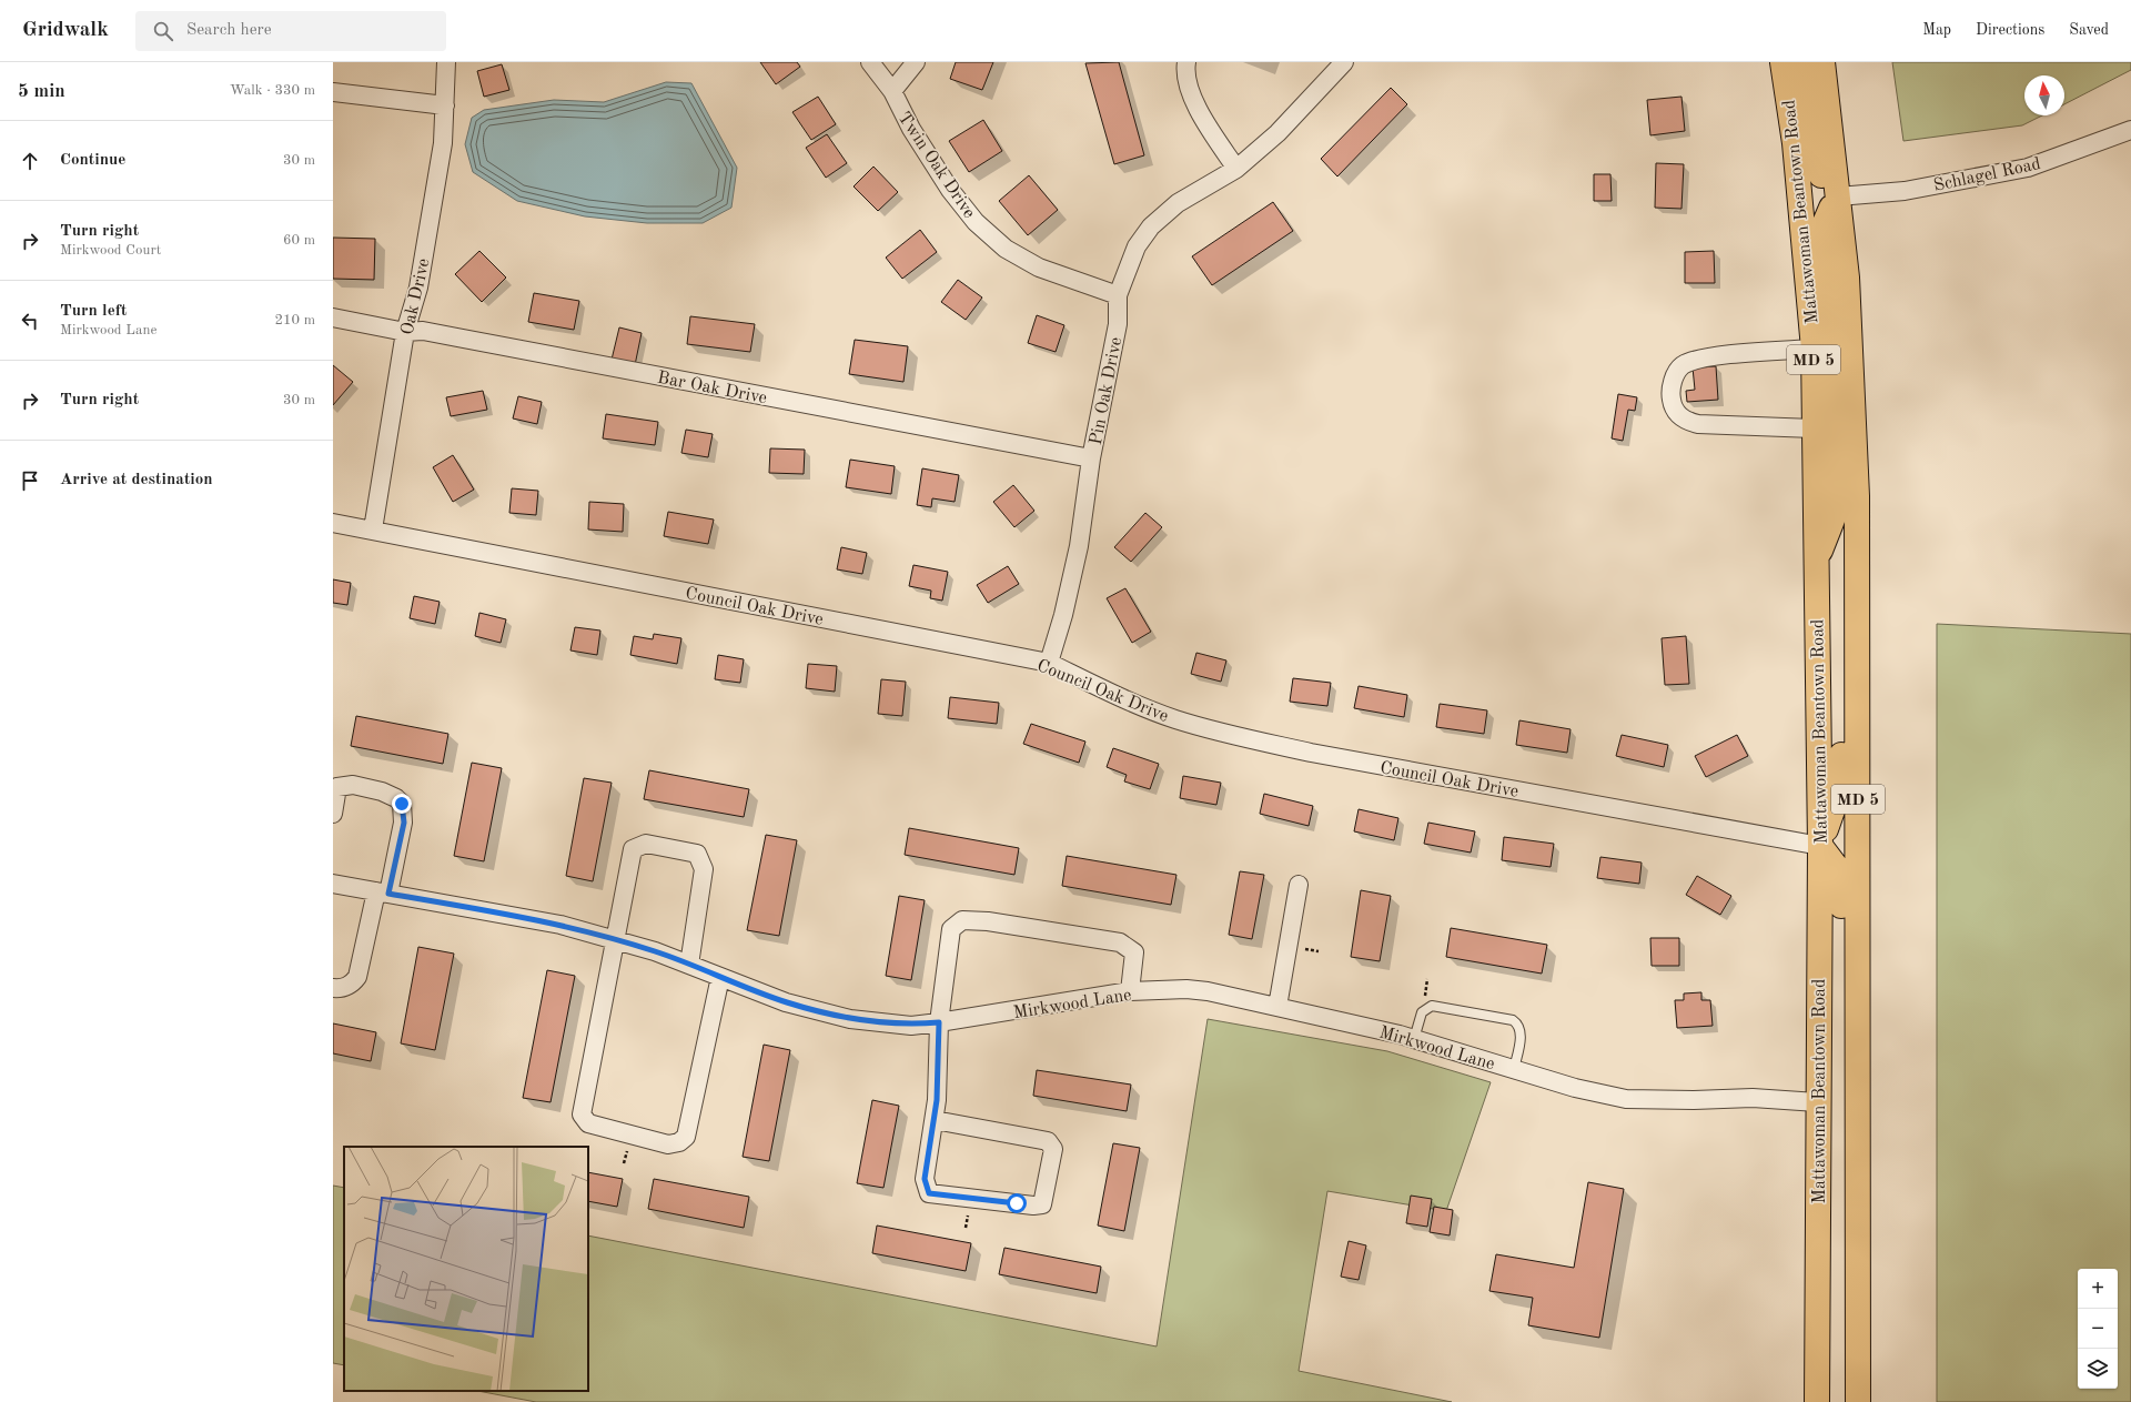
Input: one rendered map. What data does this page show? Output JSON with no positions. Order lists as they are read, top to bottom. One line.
{"streets":{"highway":["Mattawoman Beantown Road","MD 5"],"street":["Twin Oak Drive","Schlagel Road","Oak Drive","Bar Oak Drive","Pin Oak Drive","Council Oak Drive","Mirkwood Lane"]},"crossings":[["Twin Oak Drive","Pin Oak Drive"],["Schlagel Road","MD 5"],["Mattawoman Beantown Road","Council Oak Drive"],["Mattawoman Beantown Road","Mirkwood Lane"],["Oak Drive","Bar Oak Drive"],["Oak Drive","Council Oak Drive"],["Bar Oak Drive","Pin Oak Drive"],["Pin Oak Drive","Council Oak Drive"]],"north":"top","page":{"header":"Gridwalk","search":"Search here","nav":["Map","Directions","Saved"],"heading":["5 min","Walk · 330 m"],"list":[["Continue","30 m"],["Turn right","Mirkwood Court","60 m"],["Turn left","Mirkwood Lane","210 m"],["Turn right","30 m"],"Arrive at destination"],"map_buttons":["+","−"]}}
